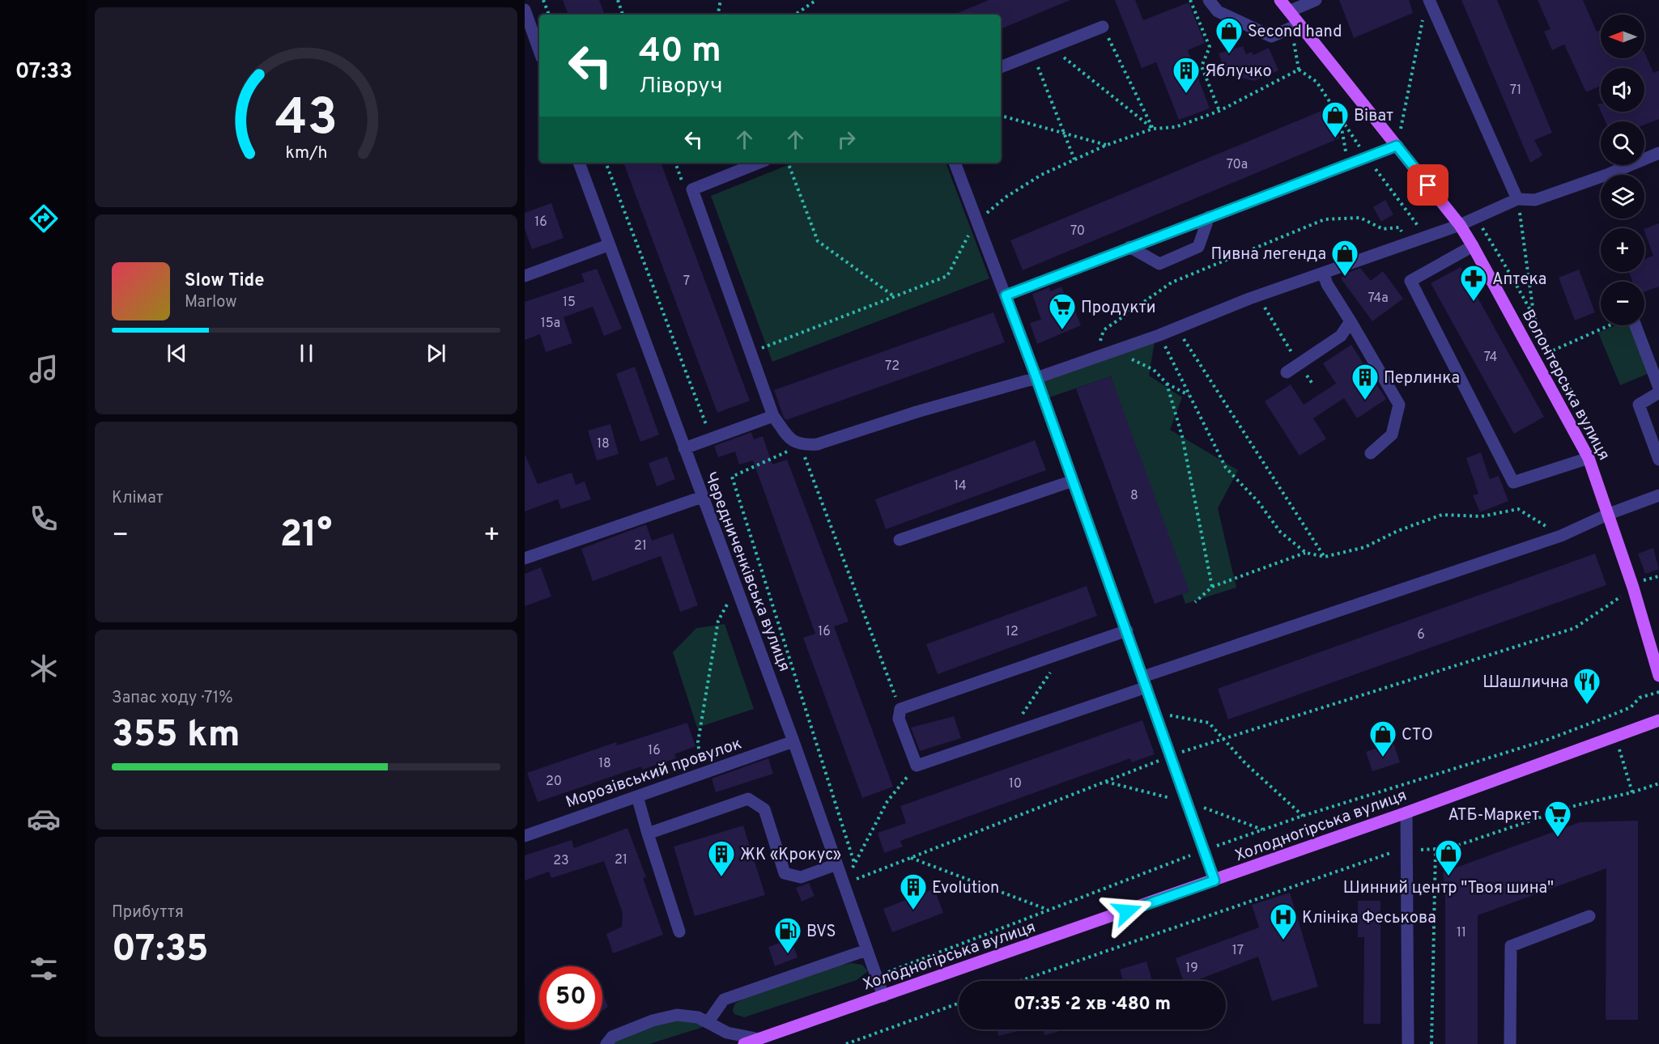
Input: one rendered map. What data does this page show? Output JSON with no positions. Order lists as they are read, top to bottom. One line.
{"streets":{"main road":["Волонтерська вулиця","Холодногірська вулиця"],"street":["Чередниченківська вулиця","Морозівський провулок"]},"crossings":[["Чередниченківська вулиця","Морозівський провулок"],["Чередниченківська вулиця","Холодногірська вулиця"]],"places":{"shop":["Second hand","Віват","Пивна легенда","СТО","Шинний центр \"Твоя шина\""],"building":["Яблучко","Перлинка","ЖК «Крокус»","Evolution"],"pharmacy":["Аптека"],"supermarket":["Продукти","АТБ-Маркет"],"restaurant":["Шашлична"],"hospital":["Клініка Феськова"],"fuel station":["BVS"]},"house_numbers":["71","70а","16","70","7","74а","15","15а","74","72","18","14","8","21","16","12","6","16","18","20","10","21","23","11","17","19"],"north":"left","page":{"tabs":"07:33","map_buttons":["+","−"],"turn":["40 m","Ліворуч"],"song":["Slow Tide","Marlow"],"tile":["Клімат",["Запас ходу · 71%","355 km"],["Прибуття","07:35"]],"heat":["−","21°","+"],"limit":"50","trip":"07:35 · 2 хв · 480 m","gauge":["43","km/h"]}}
